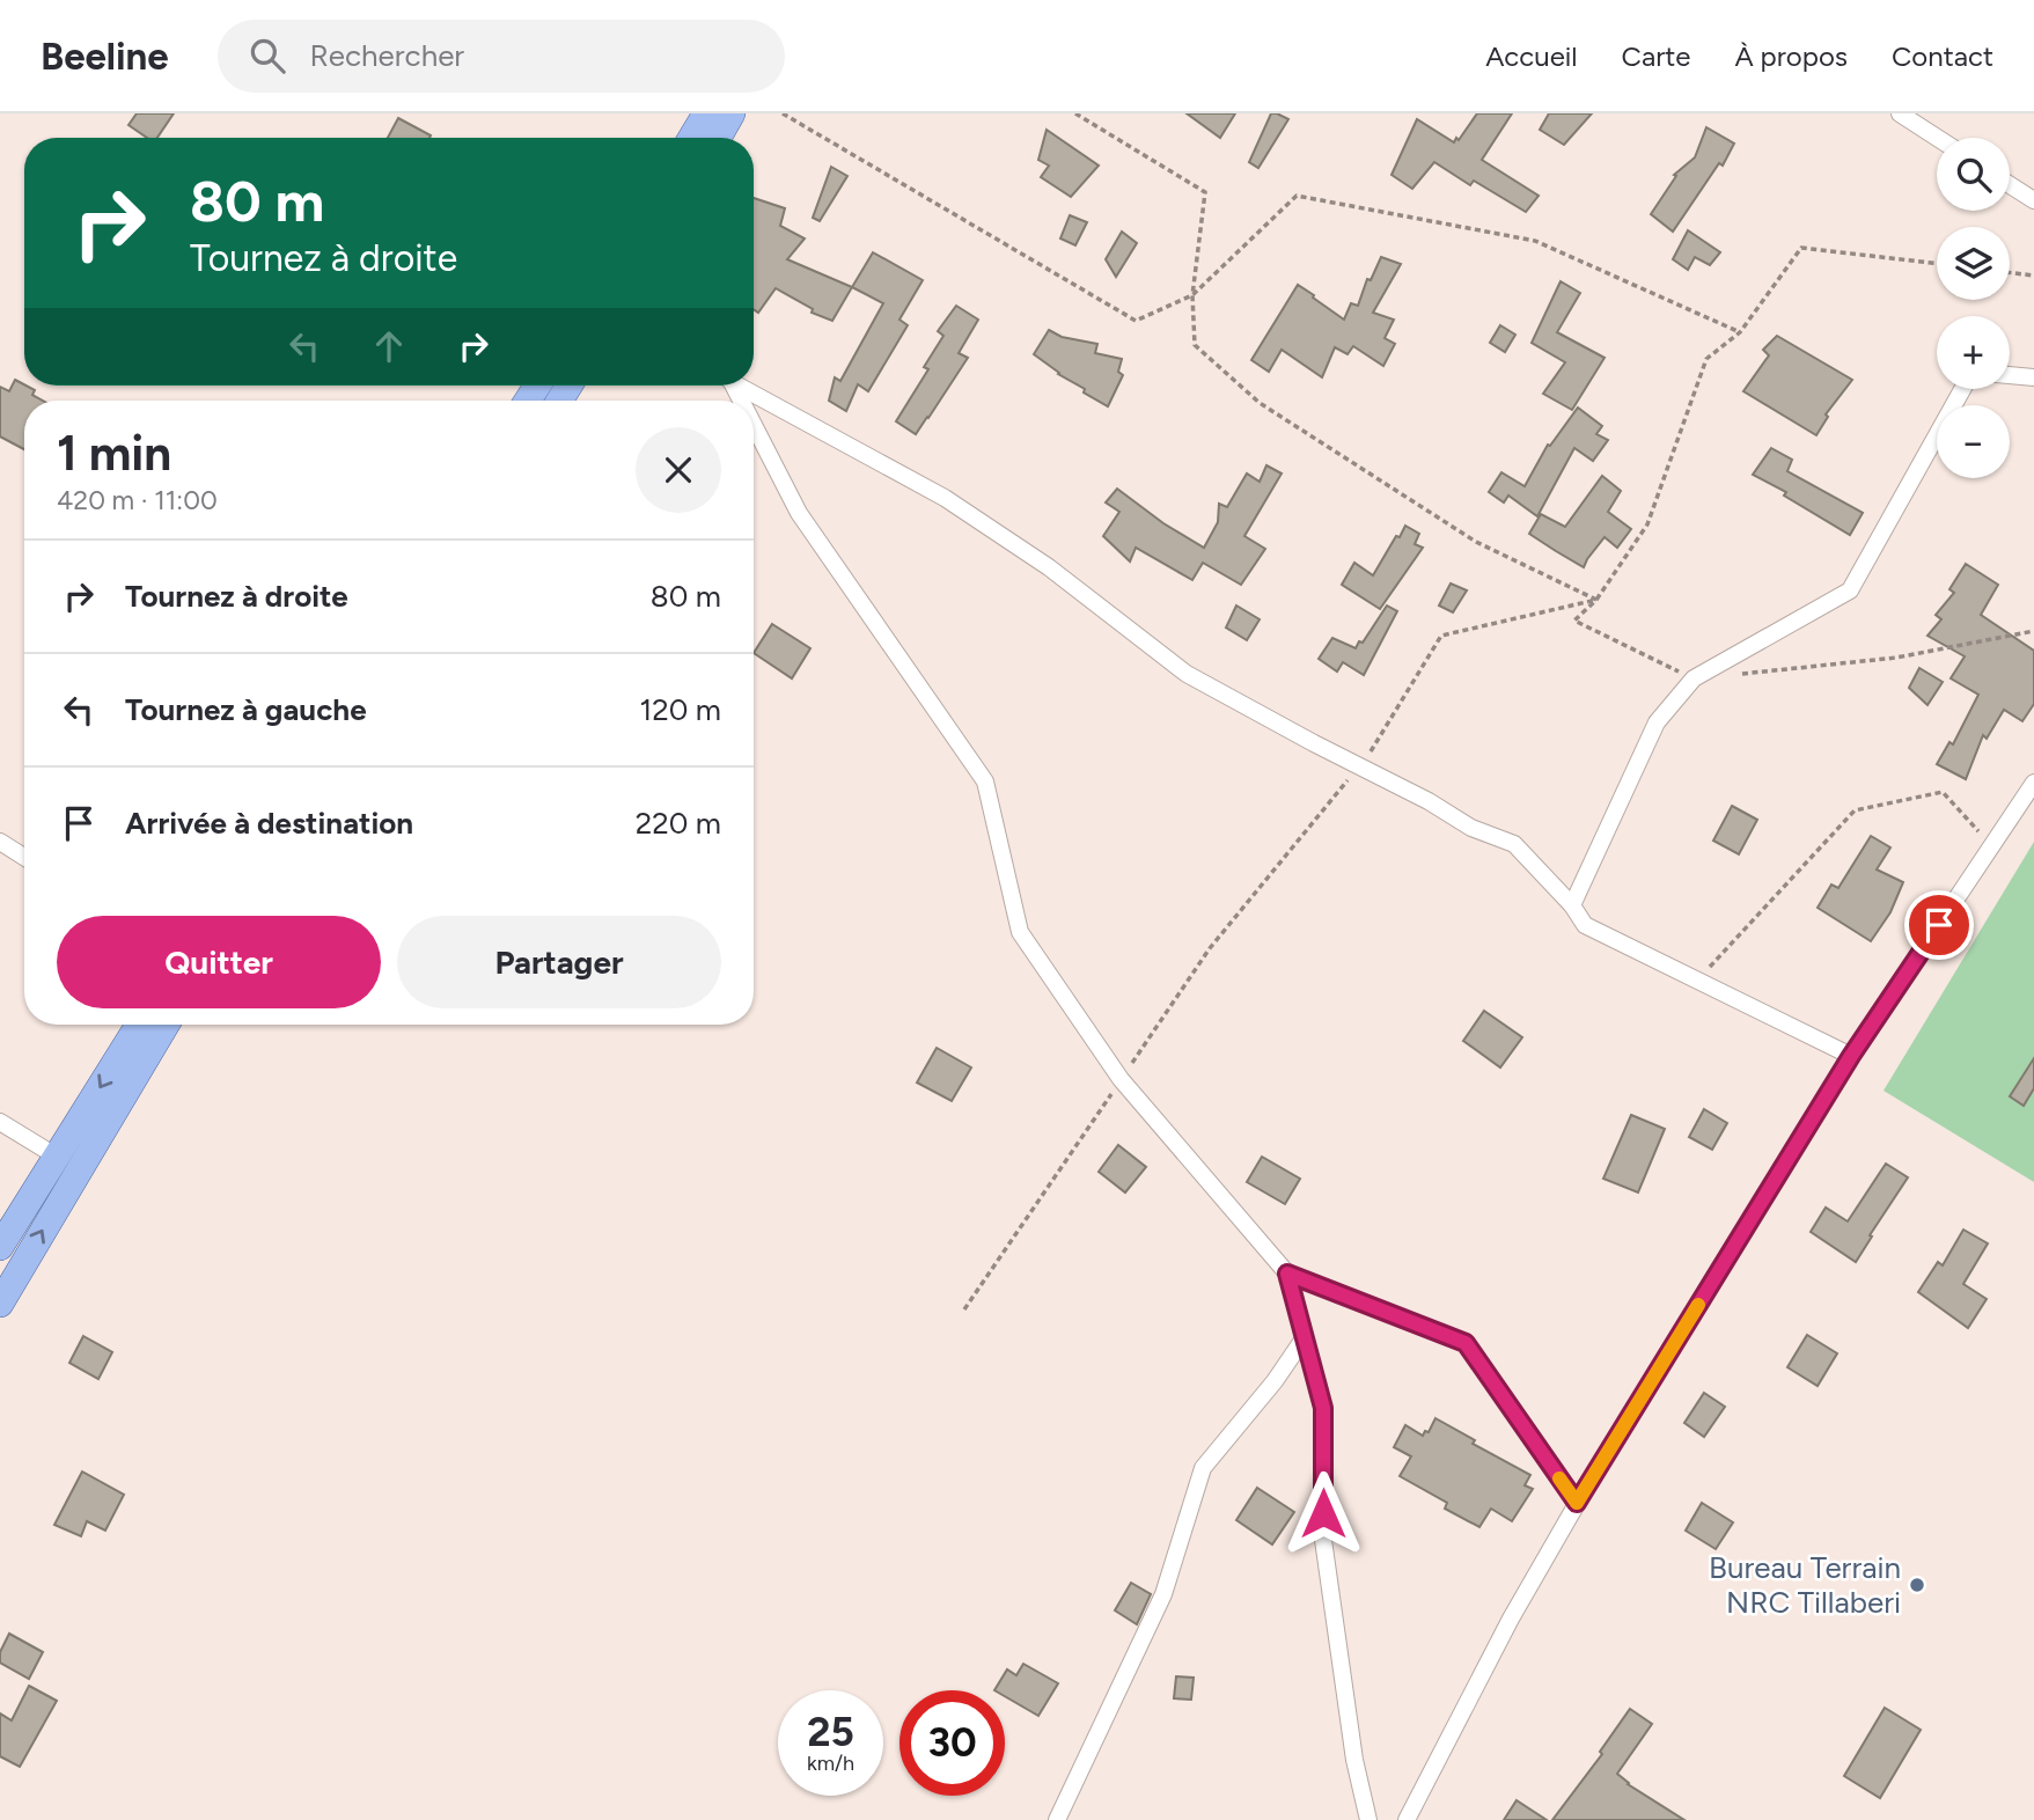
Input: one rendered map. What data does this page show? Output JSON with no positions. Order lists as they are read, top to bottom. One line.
{"places":["Bureau Terrain NRC Tillaberi"],"page":{"header":"Beeline","search":"Rechercher","nav":["Accueil","Carte","À propos","Contact"],"map_buttons":["+","−"],"turn":["80 m","Tournez à droite"],"heading":["1 min","420 m · 11:00"],"list":[{"name":"Tournez à droite","value":"80 m"},{"name":"Tournez à gauche","value":"120 m"},{"name":"Arrivée à destination","value":"220 m"}],"buttons":["Quitter","Partager"],"speed":"25 km/h","limit":"30"}}
